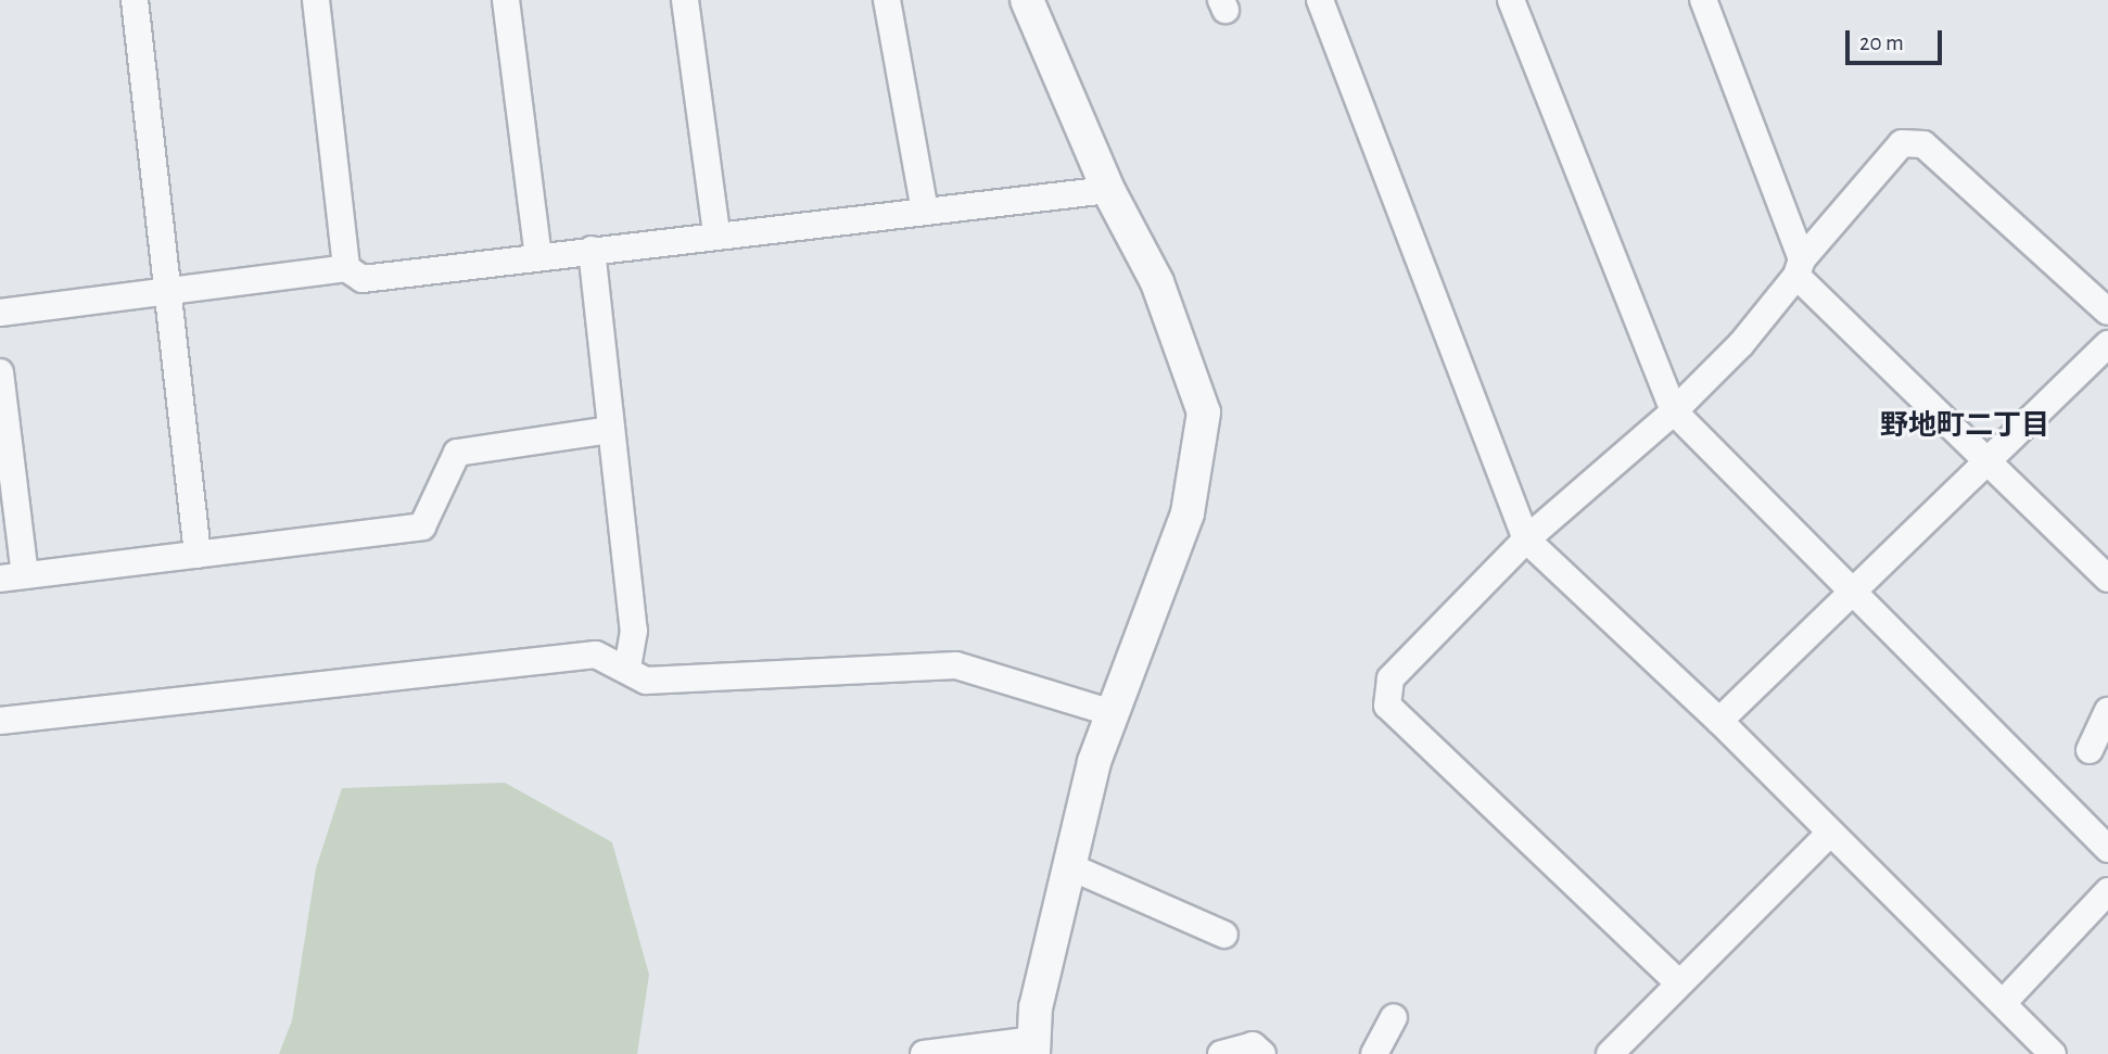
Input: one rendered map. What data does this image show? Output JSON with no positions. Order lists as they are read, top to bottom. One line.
{"districts":["野地町二丁目"],"scale_bar":"20 m"}
